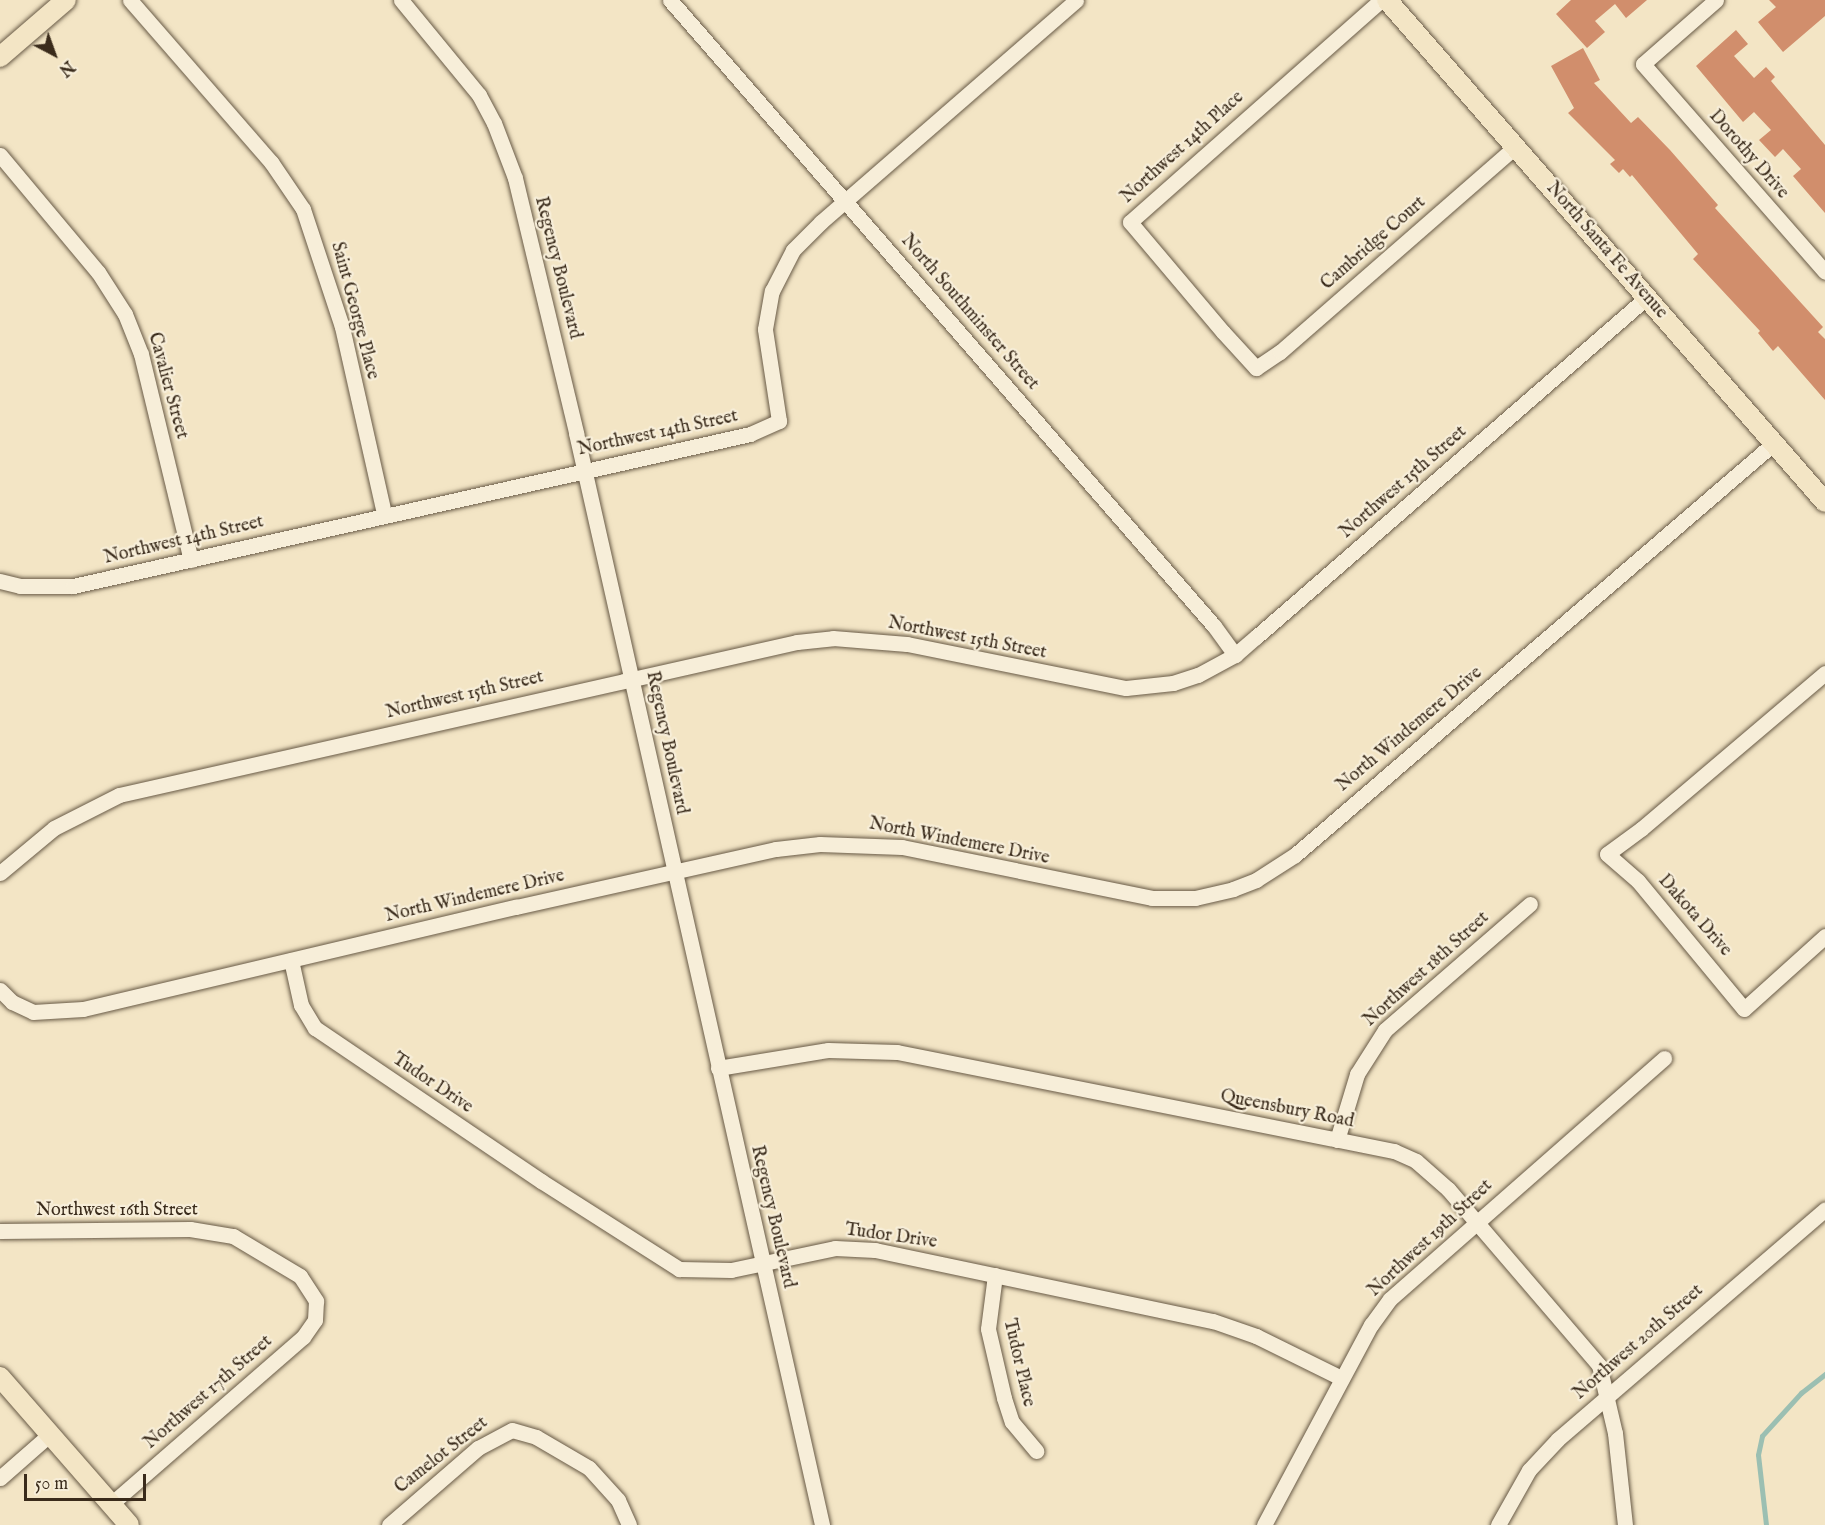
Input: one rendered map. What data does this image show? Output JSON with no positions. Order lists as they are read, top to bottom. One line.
{"streets":{"main road":["North Santa Fe Avenue"],"street":["Northwest 14th Place","Dorothy Drive","Cambridge Court","Regency Boulevard","Saint George Place","North Southminster Street","Cavalier Street","Northwest 14th Street","Northwest 15th Street","North Windemere Drive","Dakota Drive","Northwest 18th Street","Tudor Drive","Queensbury Road","Northwest 16th Street","Northwest 19th Street","Northwest 20th Street","Tudor Place","Northwest 17th Street","Camelot Street"]},"crossings":[["Northwest 14th Place","Cambridge Court"],["Cambridge Court","North Santa Fe Avenue"],["North Santa Fe Avenue","Northwest 15th Street"],["North Santa Fe Avenue","North Windemere Drive"],["Regency Boulevard","Northwest 14th Street"],["Regency Boulevard","Northwest 15th Street"],["Regency Boulevard","North Windemere Drive"],["Regency Boulevard","Tudor Drive"],["Regency Boulevard","Queensbury Road"],["Saint George Place","Northwest 14th Street"],["North Southminster Street","Northwest 14th Street"],["North Southminster Street","Northwest 15th Street"],["Cavalier Street","Northwest 14th Street"],["North Windemere Drive","Tudor Drive"],["Northwest 18th Street","Queensbury Road"],["Tudor Drive","Northwest 19th Street"],["Tudor Drive","Tudor Place"],["Queensbury Road","Northwest 19th Street"],["Queensbury Road","Northwest 20th Street"],["Northwest 16th Street","Northwest 17th Street"]],"scale_bar":"50 m","north":"bottom right"}
